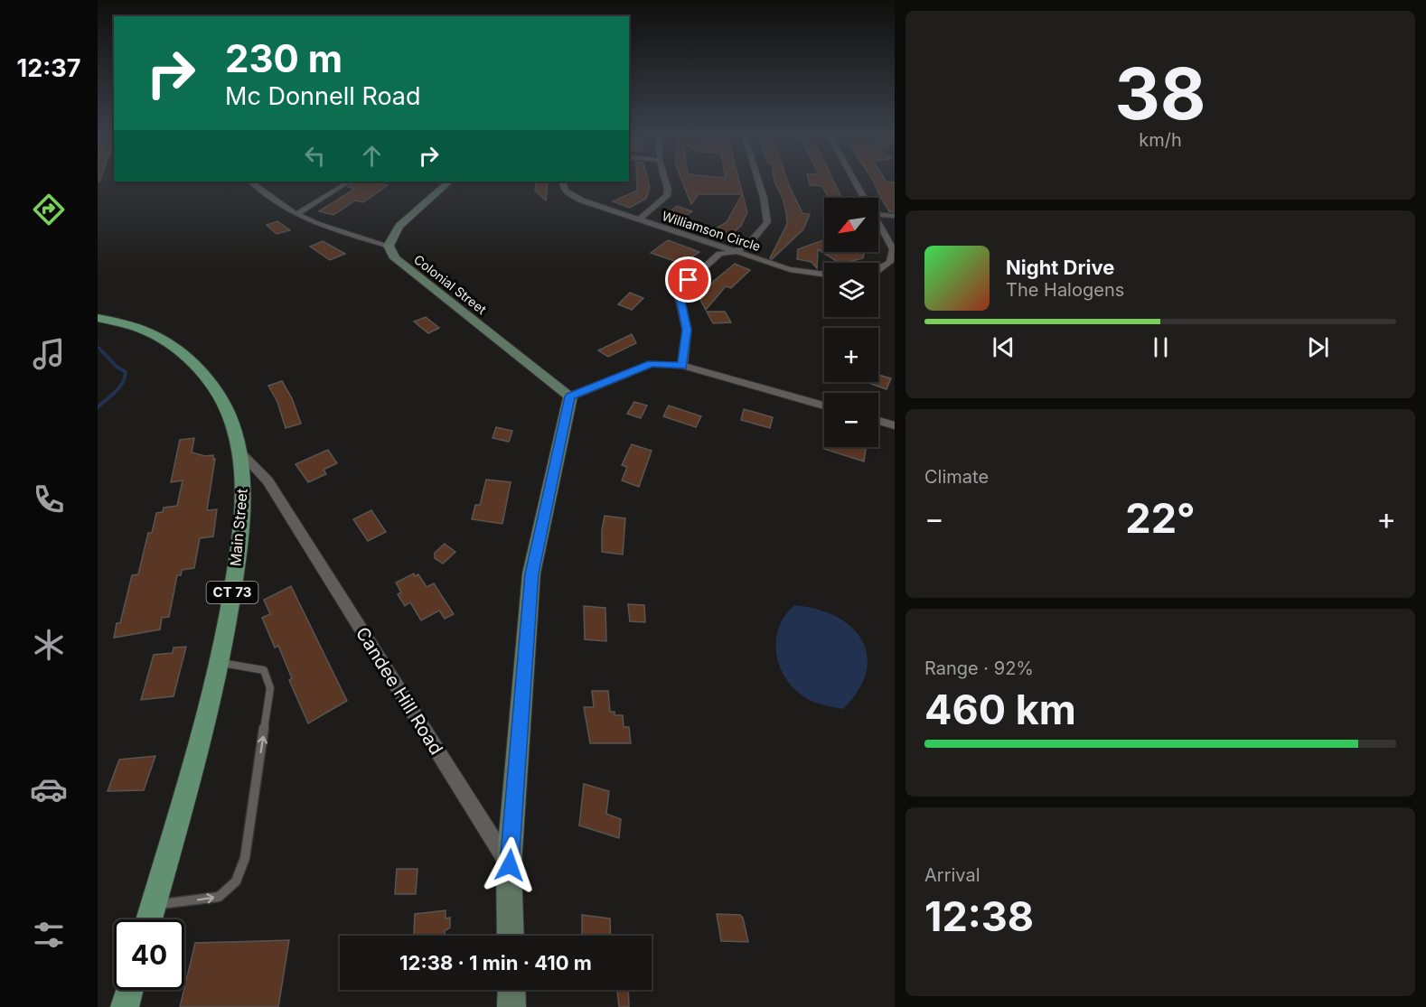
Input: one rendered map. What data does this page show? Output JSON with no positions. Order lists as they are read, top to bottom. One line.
{"streets":{"main road":["Main Street","CT 73"],"street":["Williamson Circle","Colonial Street","Candee Hill Road"]},"crossings":[["Main Street","Candee Hill Road"]],"north":"bottom left","page":{"tabs":"12:37","tile":[["38","km/h"],"Climate",["Range · 92%","460 km"],["Arrival","12:38"]],"turn":["230 m","Mc Donnell Road"],"map_buttons":["+","−"],"song":["Night Drive","The Halogens"],"heat":["−","22°","+"],"limit":"40","trip":"12:38 · 1 min · 410 m"}}
